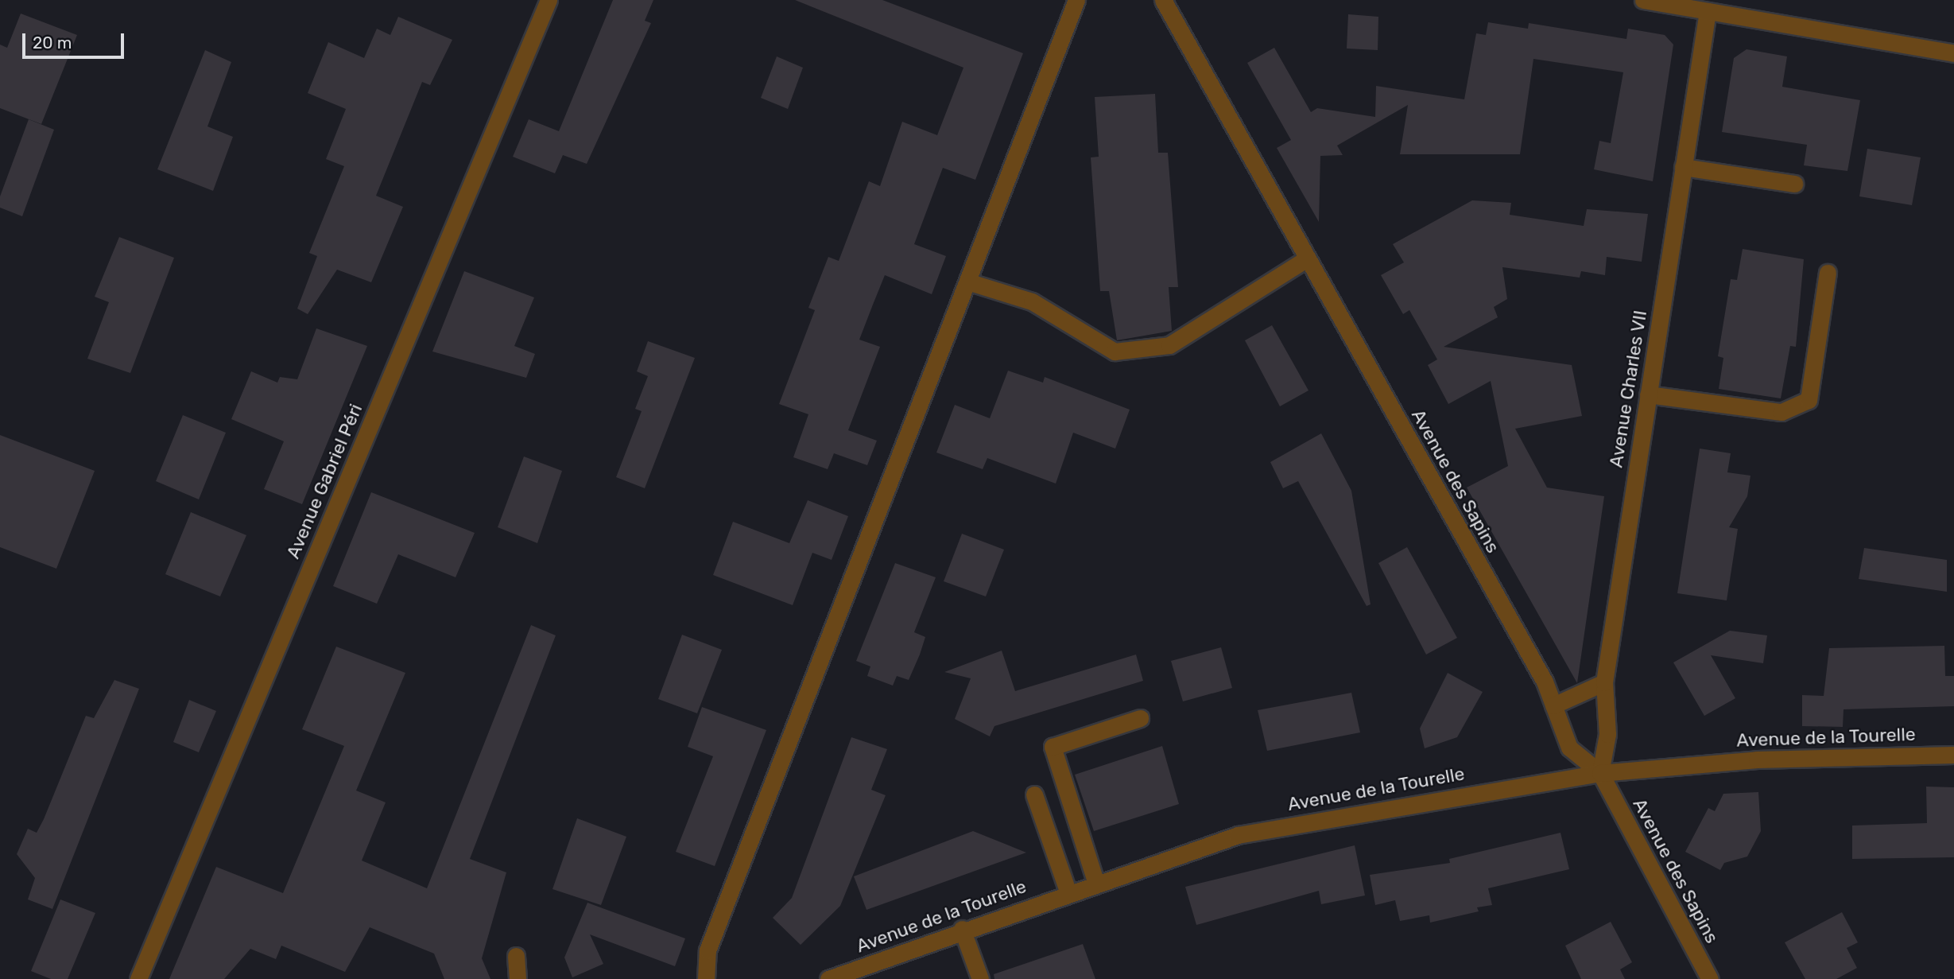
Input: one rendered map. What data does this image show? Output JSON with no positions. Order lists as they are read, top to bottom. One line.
{"streets":{"street":["Avenue Charles VII","Avenue Gabriel Péri","Avenue des Sapins","Avenue de la Tourelle"]},"crossings":[["Avenue Charles VII","Avenue des Sapins"],["Avenue Charles VII","Avenue de la Tourelle"],["Avenue des Sapins","Avenue de la Tourelle"]],"scale_bar":"20 m"}
